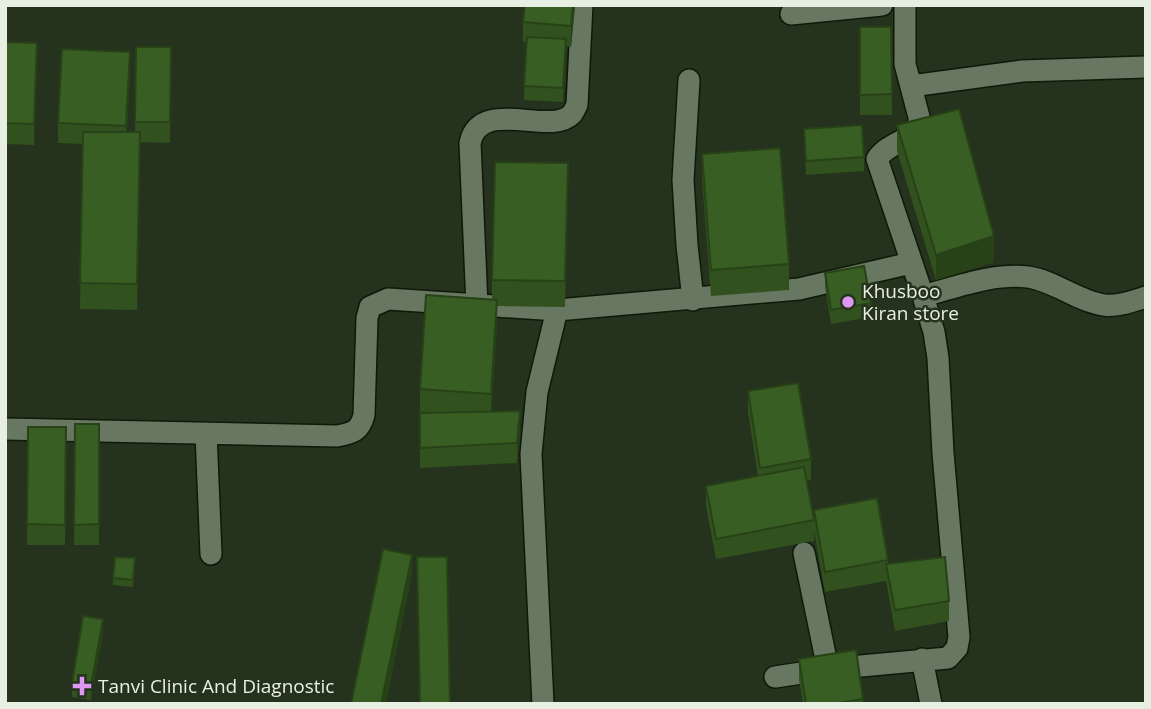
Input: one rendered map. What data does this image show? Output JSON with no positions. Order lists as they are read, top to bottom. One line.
{"places":{"other":["Khusboo Kiran store"],"health":["Tanvi Clinic And Diagnostic"]}}
